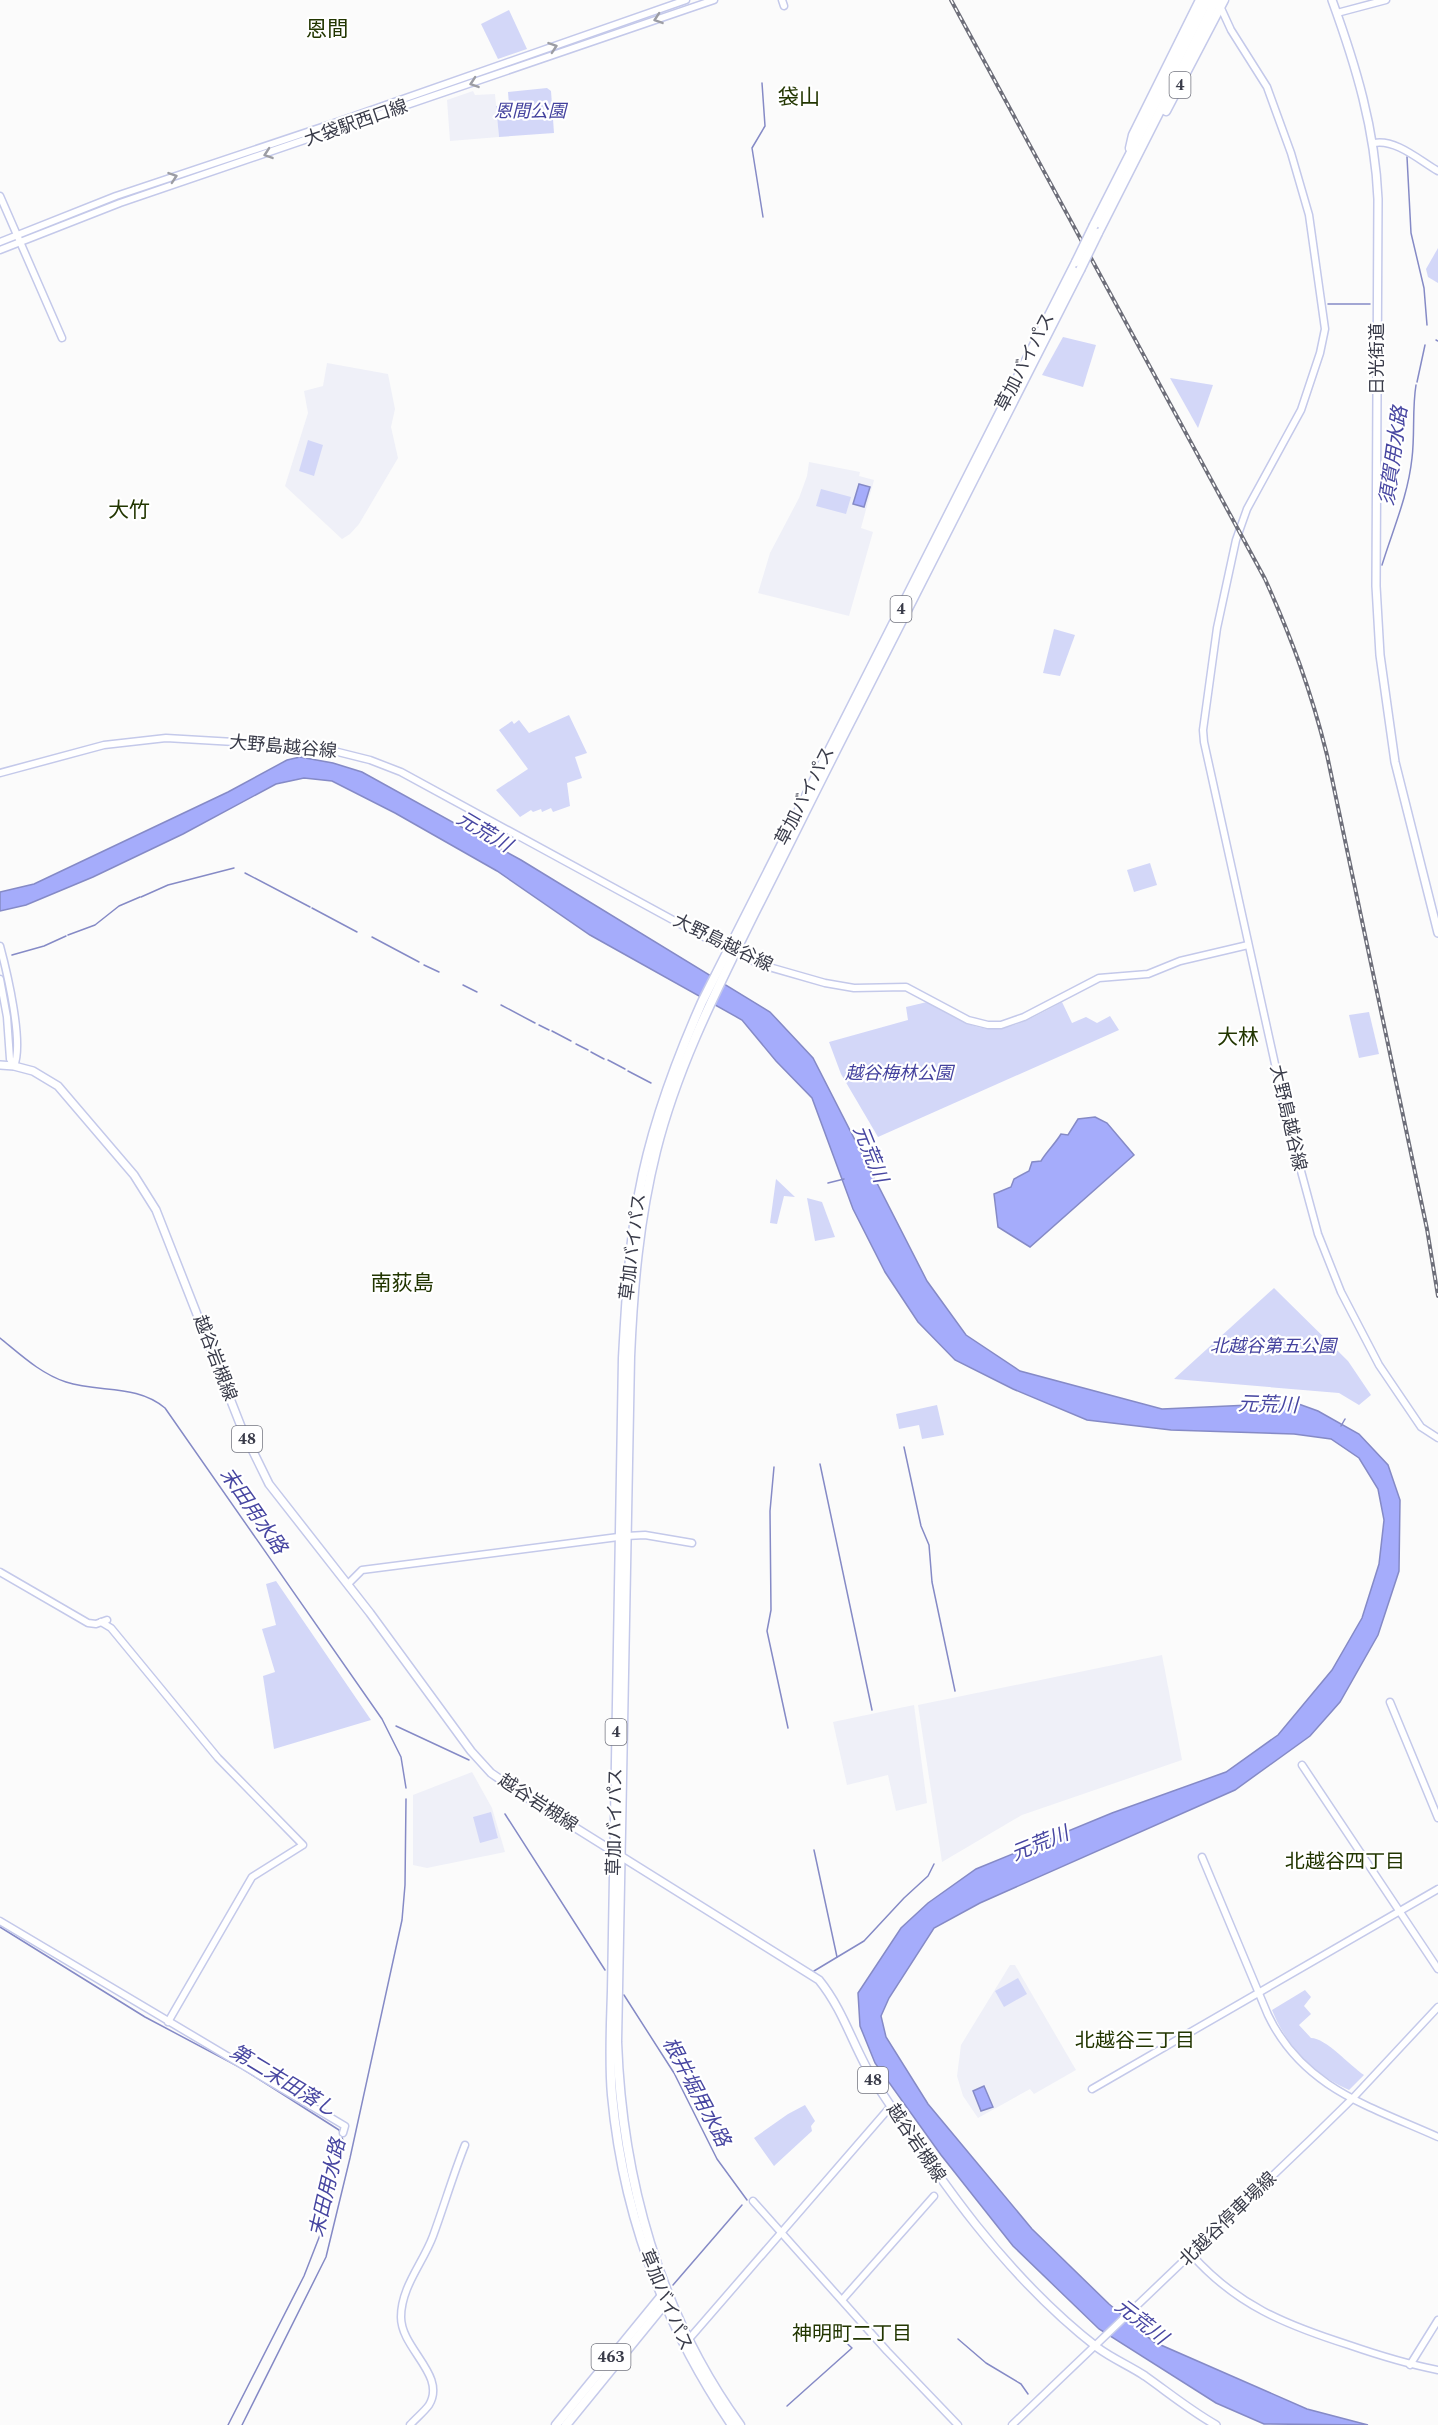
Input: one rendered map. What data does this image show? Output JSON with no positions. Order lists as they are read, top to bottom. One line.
{"streets":{"highway":["4","草加バイパス","463"],"main road":["日光街道","越谷岩槻線","48"],"street":["大袋駅西口線","大野島越谷線","北越谷停車場線"]},"crossings":[["4","草加バイパス"],["草加バイパス","大野島越谷線"],["草加バイパス","越谷岩槻線"],["草加バイパス","463"],["越谷岩槻線","北越谷停車場線"]],"districts":["恩間","袋山","大竹","大林","南荻島","北越谷四丁目","北越谷三丁目","神明町二丁目"],"water":["須賀用水路","元荒川","末田用水路","第二末田落し","根井堀用水路"],"parks":["恩間公園","越谷梅林公園","北越谷第五公園"]}
